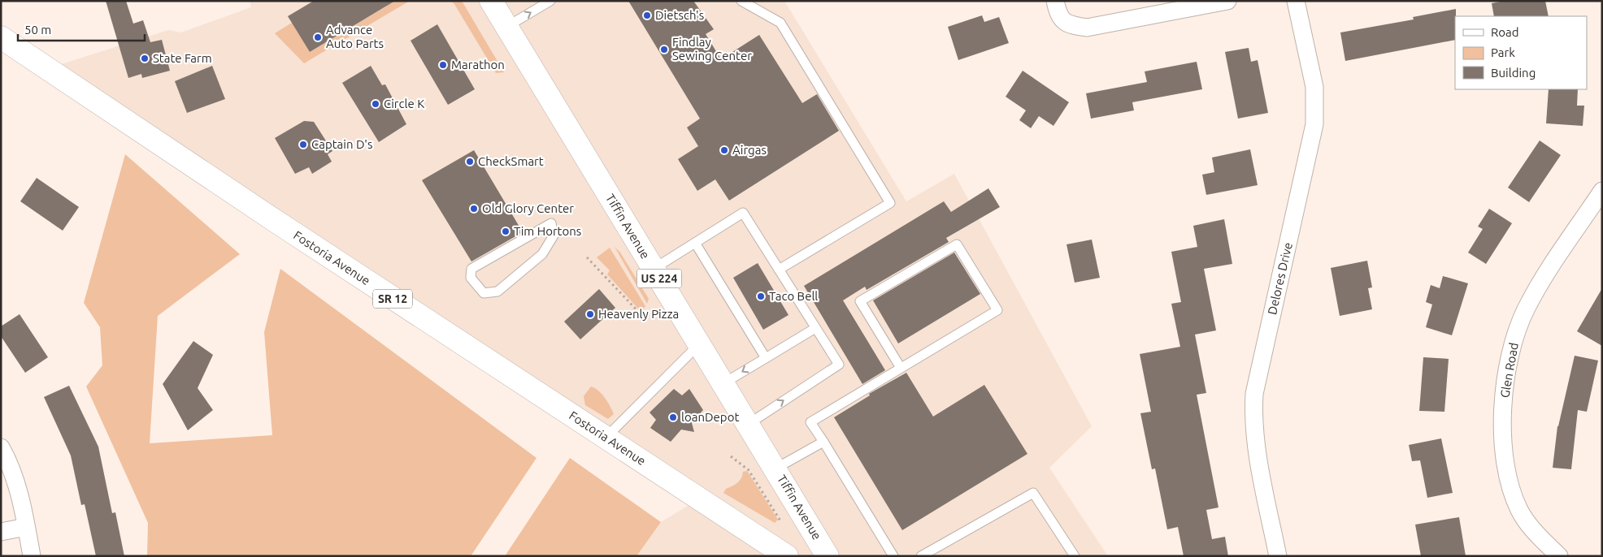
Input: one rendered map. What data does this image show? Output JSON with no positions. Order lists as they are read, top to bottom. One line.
{"streets":{"main road":["Tiffin Avenue","Fostoria Avenue","US 224","SR 12"],"street":["Delores Drive","Glen Road"]},"places":["Dietsch's","Advance Auto Parts","Findlay Sewing Center","State Farm","Marathon","Circle K","Captain D's","Airgas","CheckSmart","Old Glory Center","Tim Hortons","Taco Bell","Heavenly Pizza","loanDepot"],"legend":["Road","Park","Building"],"scale_bar":"50 m"}
